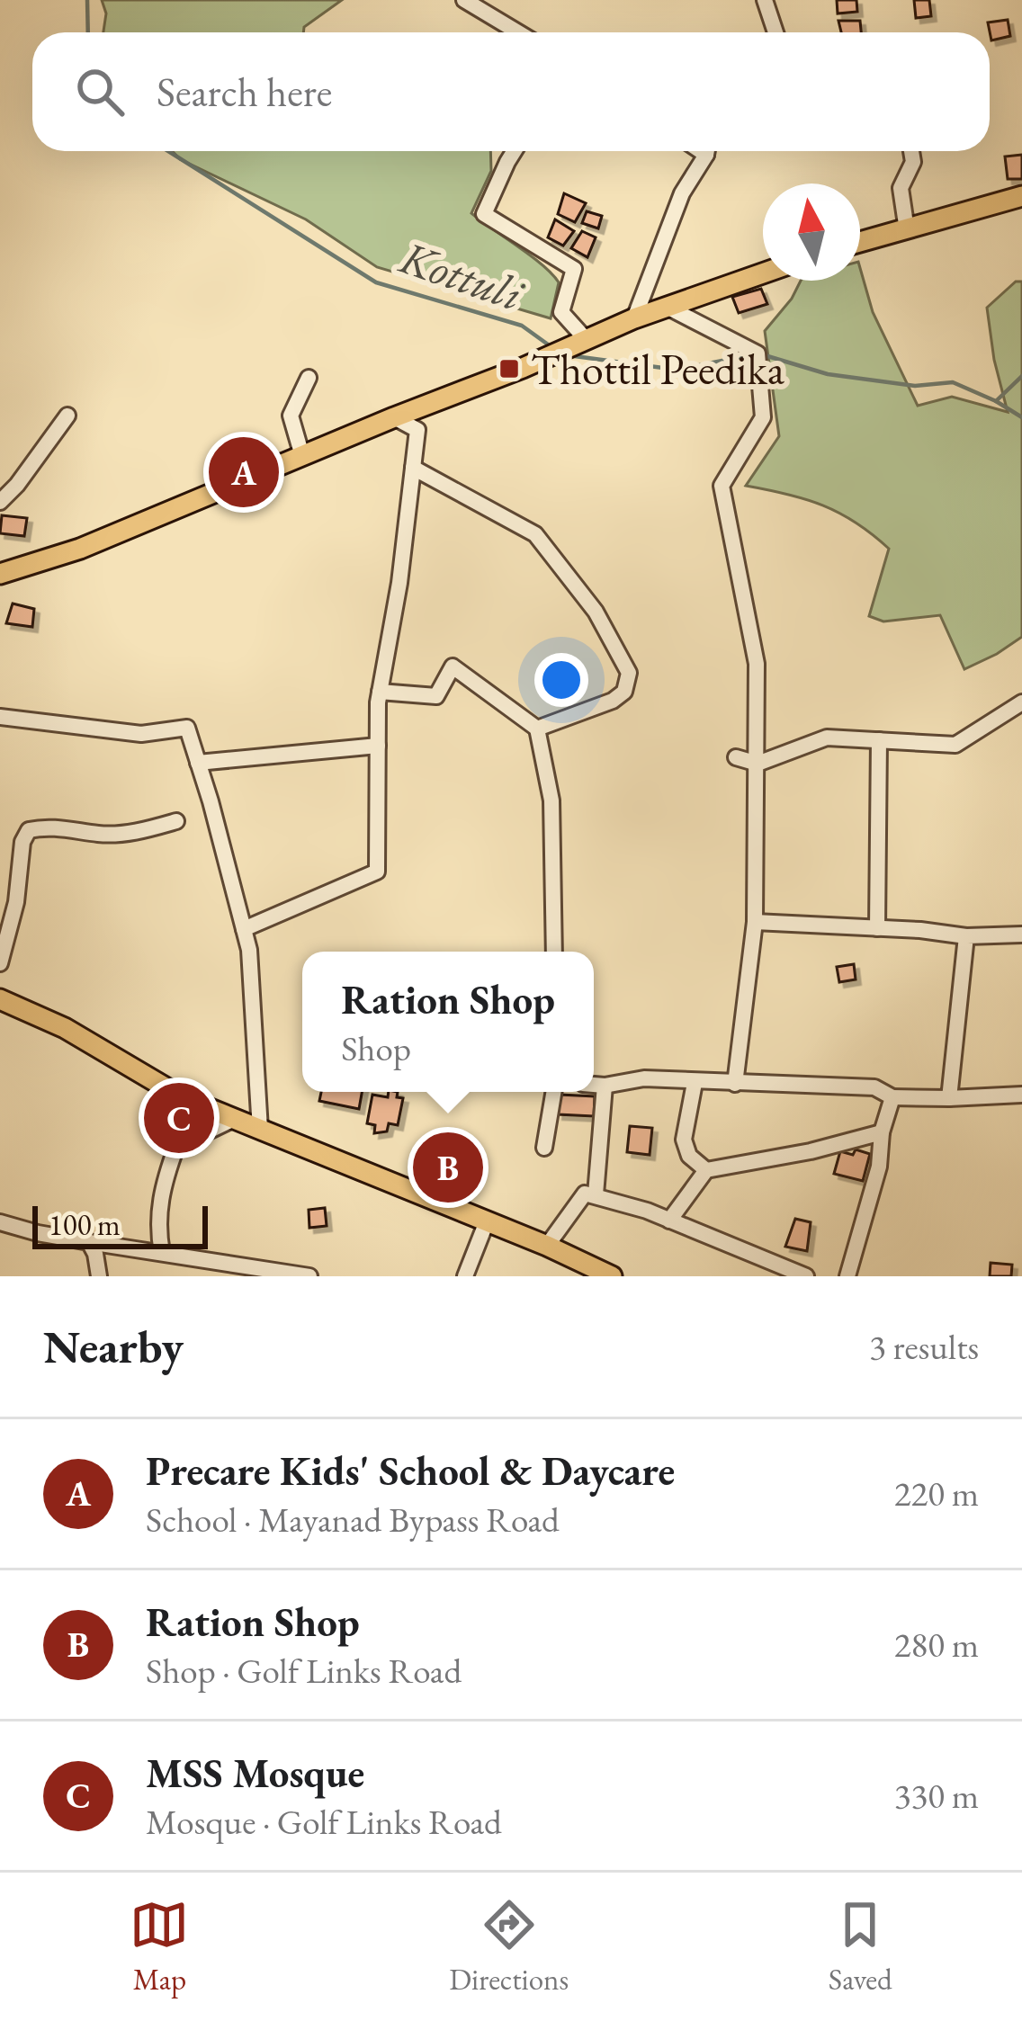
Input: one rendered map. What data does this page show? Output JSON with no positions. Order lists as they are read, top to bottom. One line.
{"water":["Kottuli"],"places":{"transit":["Thottil Peedika"]},"scale_bar":"100 m","north":"top","page":{"search":"Search here","pins":["A","C","B"],"popup":["Ration Shop","Shop"],"scale":"100 m","heading":["Nearby","3 results"],"list":[{"mark":"A","name":"Precare Kids' School & Daycare","note":"School · Mayanad Bypass Road","value":"220 m"},{"mark":"B","name":"Ration Shop","note":"Shop · Golf Links Road","value":"280 m"},{"mark":"C","name":"MSS Mosque","note":"Mosque · Golf Links Road","value":"330 m"}],"nav":["Map","Directions","Saved"]}}
